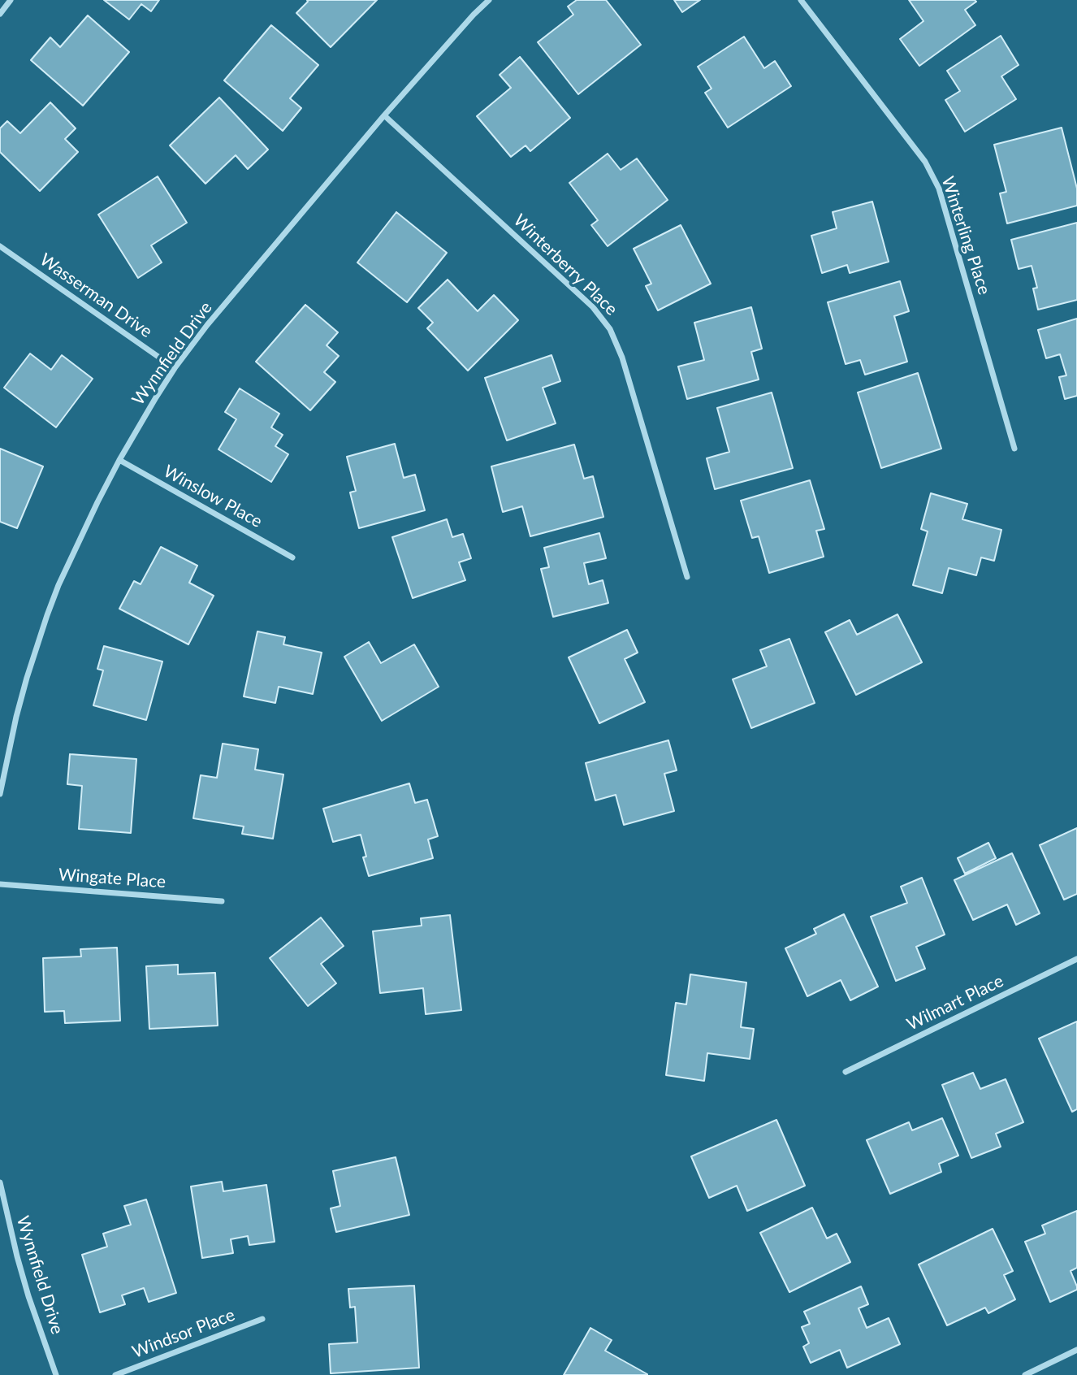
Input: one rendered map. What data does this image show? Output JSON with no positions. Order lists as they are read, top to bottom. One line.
{"streets":{"street":["Winterling Place","Winterberry Place","Wasserman Drive","Wynnfield Drive","Winslow Place","Wingate Place","Wilmart Place","Windsor Place"]},"crossings":[["Winterberry Place","Wynnfield Drive"],["Wasserman Drive","Wynnfield Drive"],["Wynnfield Drive","Winslow Place"]]}
